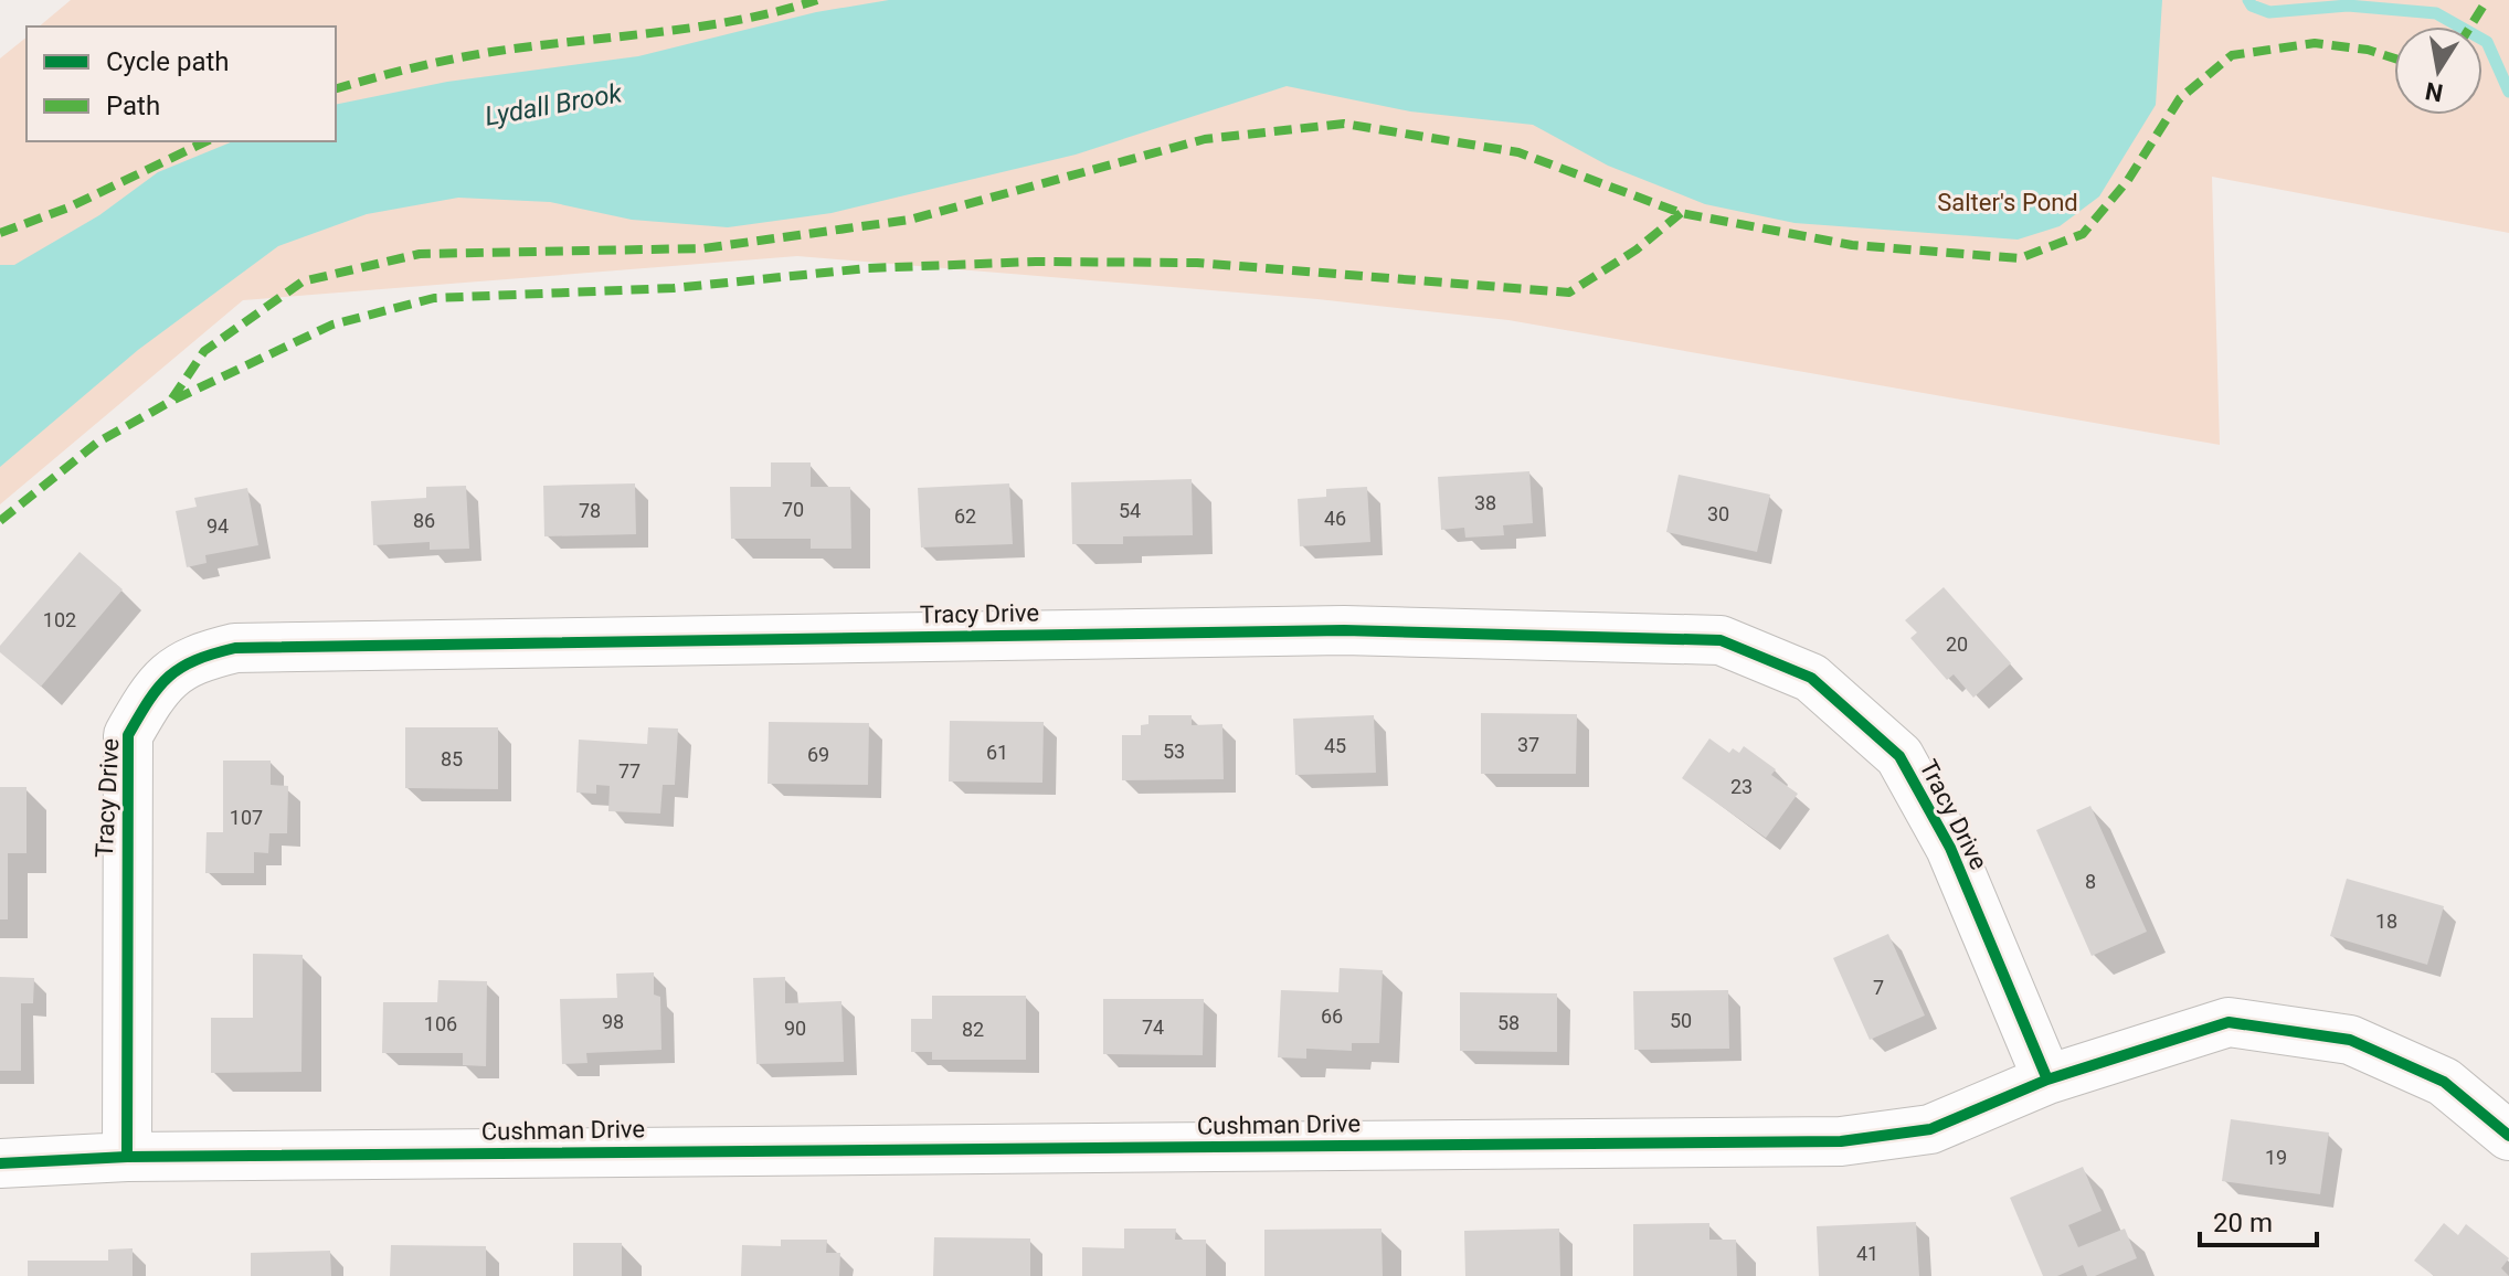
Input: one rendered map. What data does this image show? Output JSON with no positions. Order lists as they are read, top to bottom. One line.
{"streets":{"street":["Tracy Drive","Cushman Drive"]},"crossings":[["Tracy Drive","Cushman Drive"]],"water":["Lydall Brook"],"parks":["Salter's Pond"],"house_numbers":["38","70","78","54","30","62","46","86","94","102","20","37","45","53","61","69","85","77","23","107","8","18","7","66","50","98","58","106","74","90","82","19","41"],"legend":["Cycle path","Path"],"scale_bar":"20 m","north":"bottom"}
